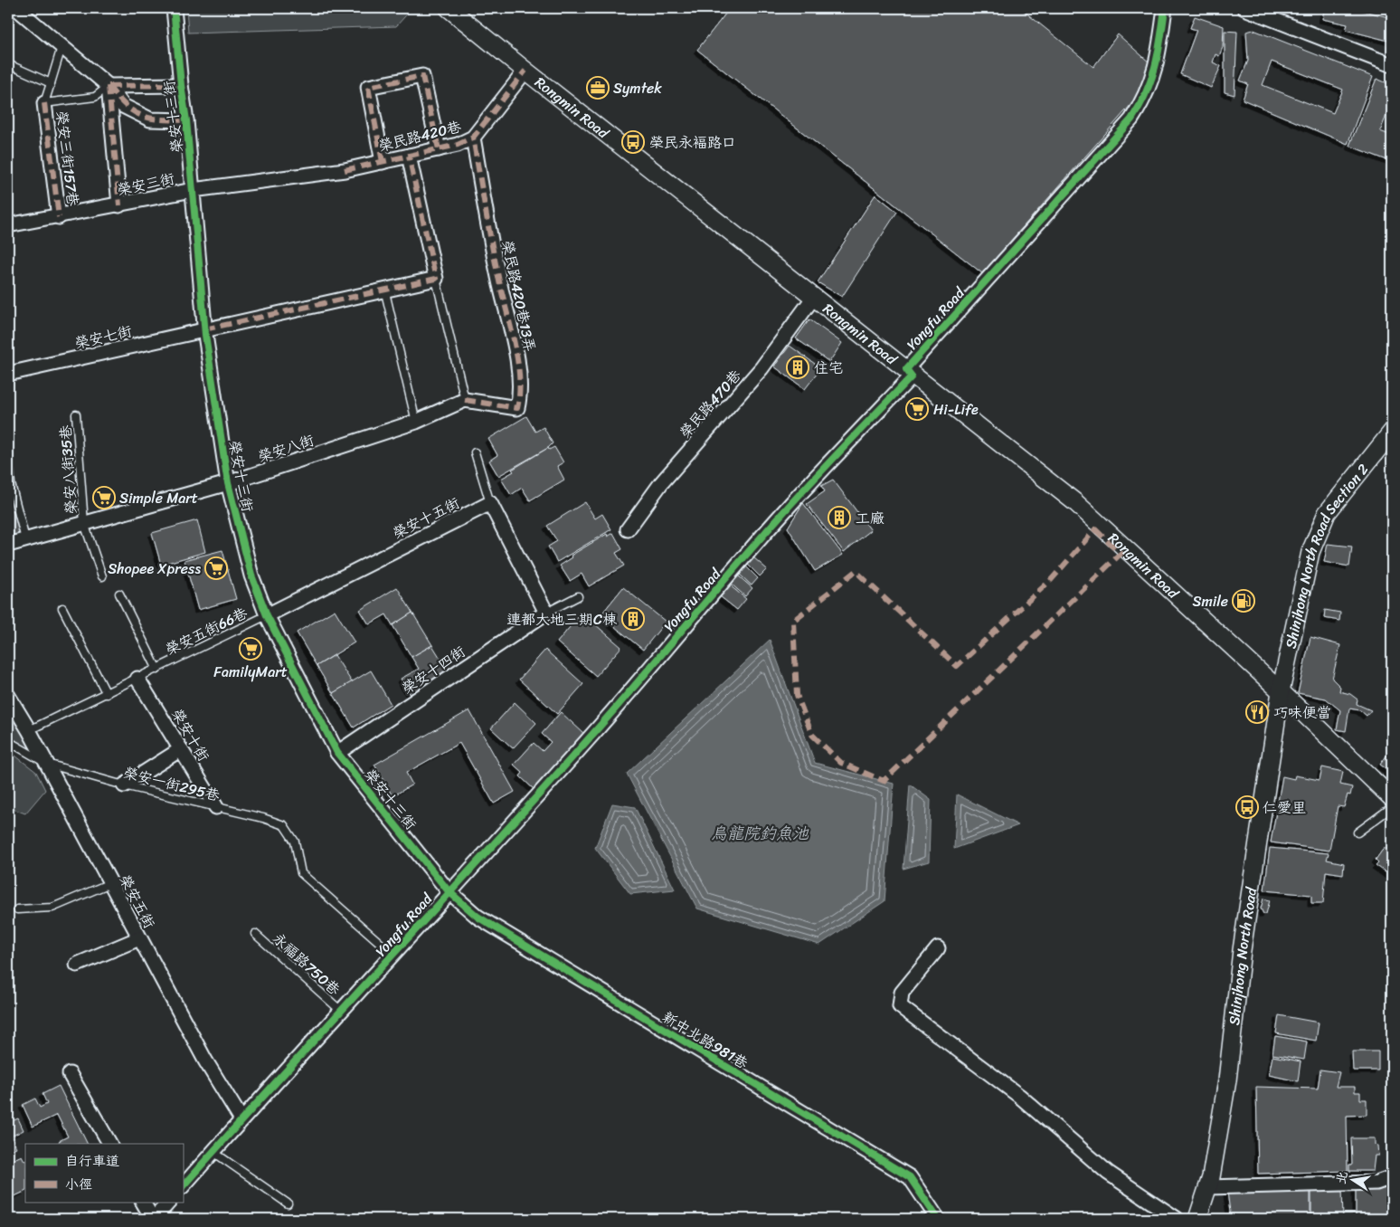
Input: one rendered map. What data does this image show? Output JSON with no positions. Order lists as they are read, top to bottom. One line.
{"streets":{"street":["Rongmin Road","榮安十三街","榮民路420巷","榮安三街157巷","榮安三街","榮民路420巷13弄","Yongfu Road","榮安七街","榮民路470巷","榮安八街","榮安十五街","Shinjhong North Road Section 2","榮安十四街","榮安十街","榮安五街","Shinjhong North Road","新中北路981巷"],"lane":["榮安八街35巷","榮安五街66巷","榮安一街295巷","永福路750巷"]},"crossings":[["Rongmin Road","榮民路420巷"],["Rongmin Road","Yongfu Road"],["Rongmin Road","榮民路470巷"],["Rongmin Road","Shinjhong North Road Section 2"],["Rongmin Road","Shinjhong North Road"],["榮安十三街","榮安三街"],["榮安十三街","Yongfu Road"],["榮安十三街","榮安七街"],["榮安十三街","榮安八街"],["榮安十三街","榮安十五街"],["榮安十三街","榮安五街66巷"],["榮安十三街","榮安十四街"],["榮安十三街","新中北路981巷"],["榮民路420巷","榮安三街"],["榮民路420巷","榮民路420巷13弄"],["榮安三街157巷","榮安三街"],["榮民路420巷13弄","榮安八街"],["Yongfu Road","榮安一街295巷"],["Yongfu Road","榮安五街"],["Yongfu Road","永福路750巷"],["Yongfu Road","新中北路981巷"],["榮安八街","榮安八街35巷"],["榮安十五街","榮安五街66巷"],["Shinjhong North Road Section 2","Shinjhong North Road"],["榮安五街66巷","榮安十街"],["榮安五街66巷","榮安五街"],["榮安十街","榮安一街295巷"],["榮安一街295巷","榮安五街"]],"water":["烏龍院釣魚池"],"places":{"office":["Symtek"],"bus stop":["榮民永褔路口","仁愛里"],"building":["住宅","工廠","連都大地三期C棟"],"supermarket":["Hi-Life","Simple Mart","Shopee Xpress","FamilyMart"],"fuel station":["Smile"],"restaurant":["巧味便當"]},"legend":["自行車道","小徑"],"north":"left"}
